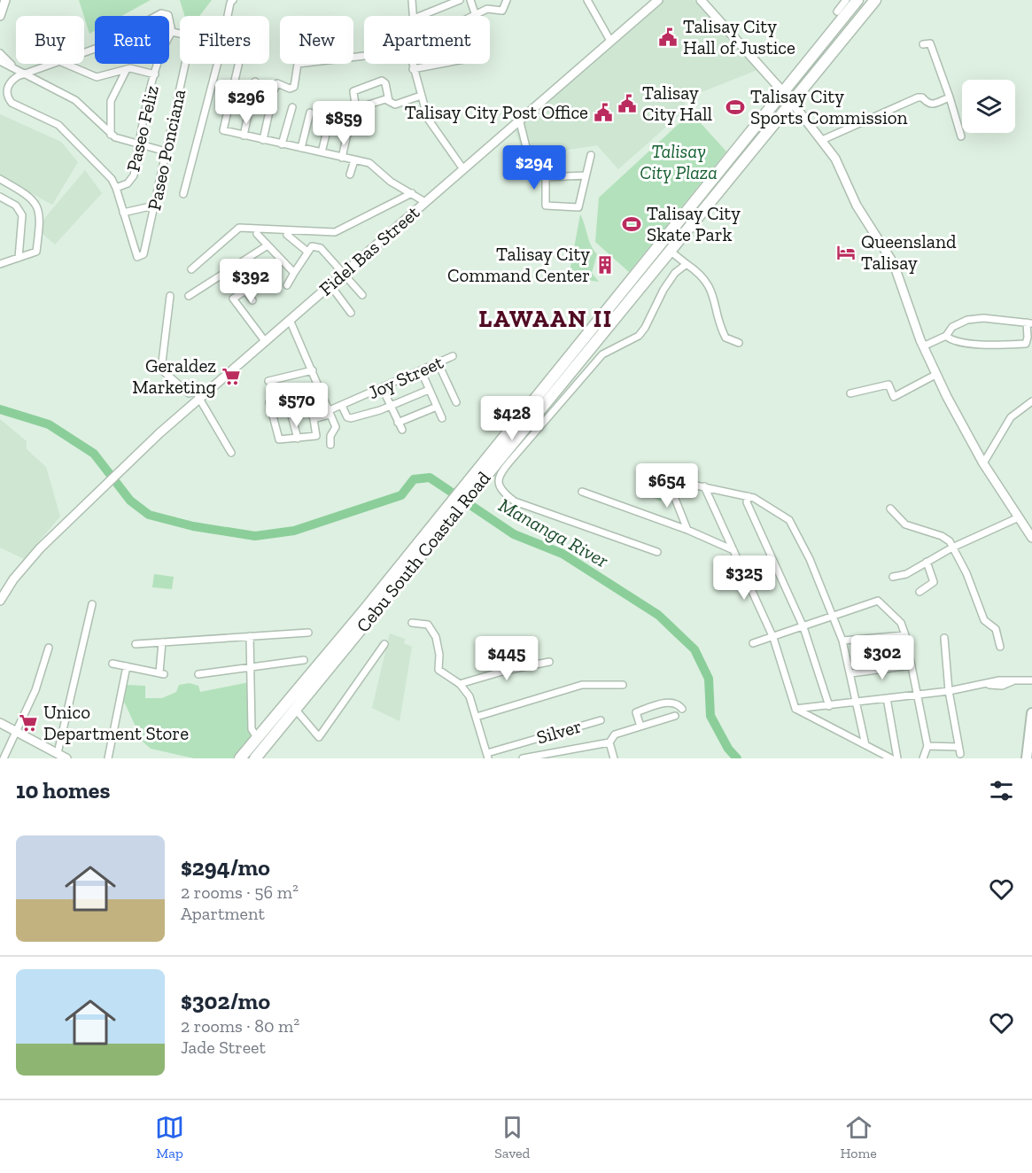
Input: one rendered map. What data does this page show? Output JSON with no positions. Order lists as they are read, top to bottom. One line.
{"streets":{"highway":["Cebu South Coastal Road"],"street":["Paseo Feliz","Paseo Ponciana","Fidel Bas Street","Joy Street","Silver"]},"crossings":[["Paseo Feliz","Paseo Ponciana"]],"districts":["LAWAAN II"],"water":["Mananga River"],"parks":["Talisay City Plaza"],"places":{"public building":["Talisay City Hall of Justice","Talisay City Hall","Talisay City Post Office"],"sports":["Talisay City Sports Commission","Talisay City Skate Park"],"hotel":["Queensland Talisay"],"building":["Talisay City Command Center"],"supermarket":["Geraldez Marketing","Unico Department Store"]},"page":{"chip":["Buy","Rent","Filters","New","Apartment"],"price":["$296","$859","$294","$392","$570","$428","$654","$325","$302","$445"],"heading":"10 homes","list":[{"name":"$294/mo","note":"2 rooms · 56 m² · Apartment"},{"name":"$302/mo","note":"2 rooms · 80 m² · Jade Street"}],"tabs":["Map","Saved","Home"]}}
